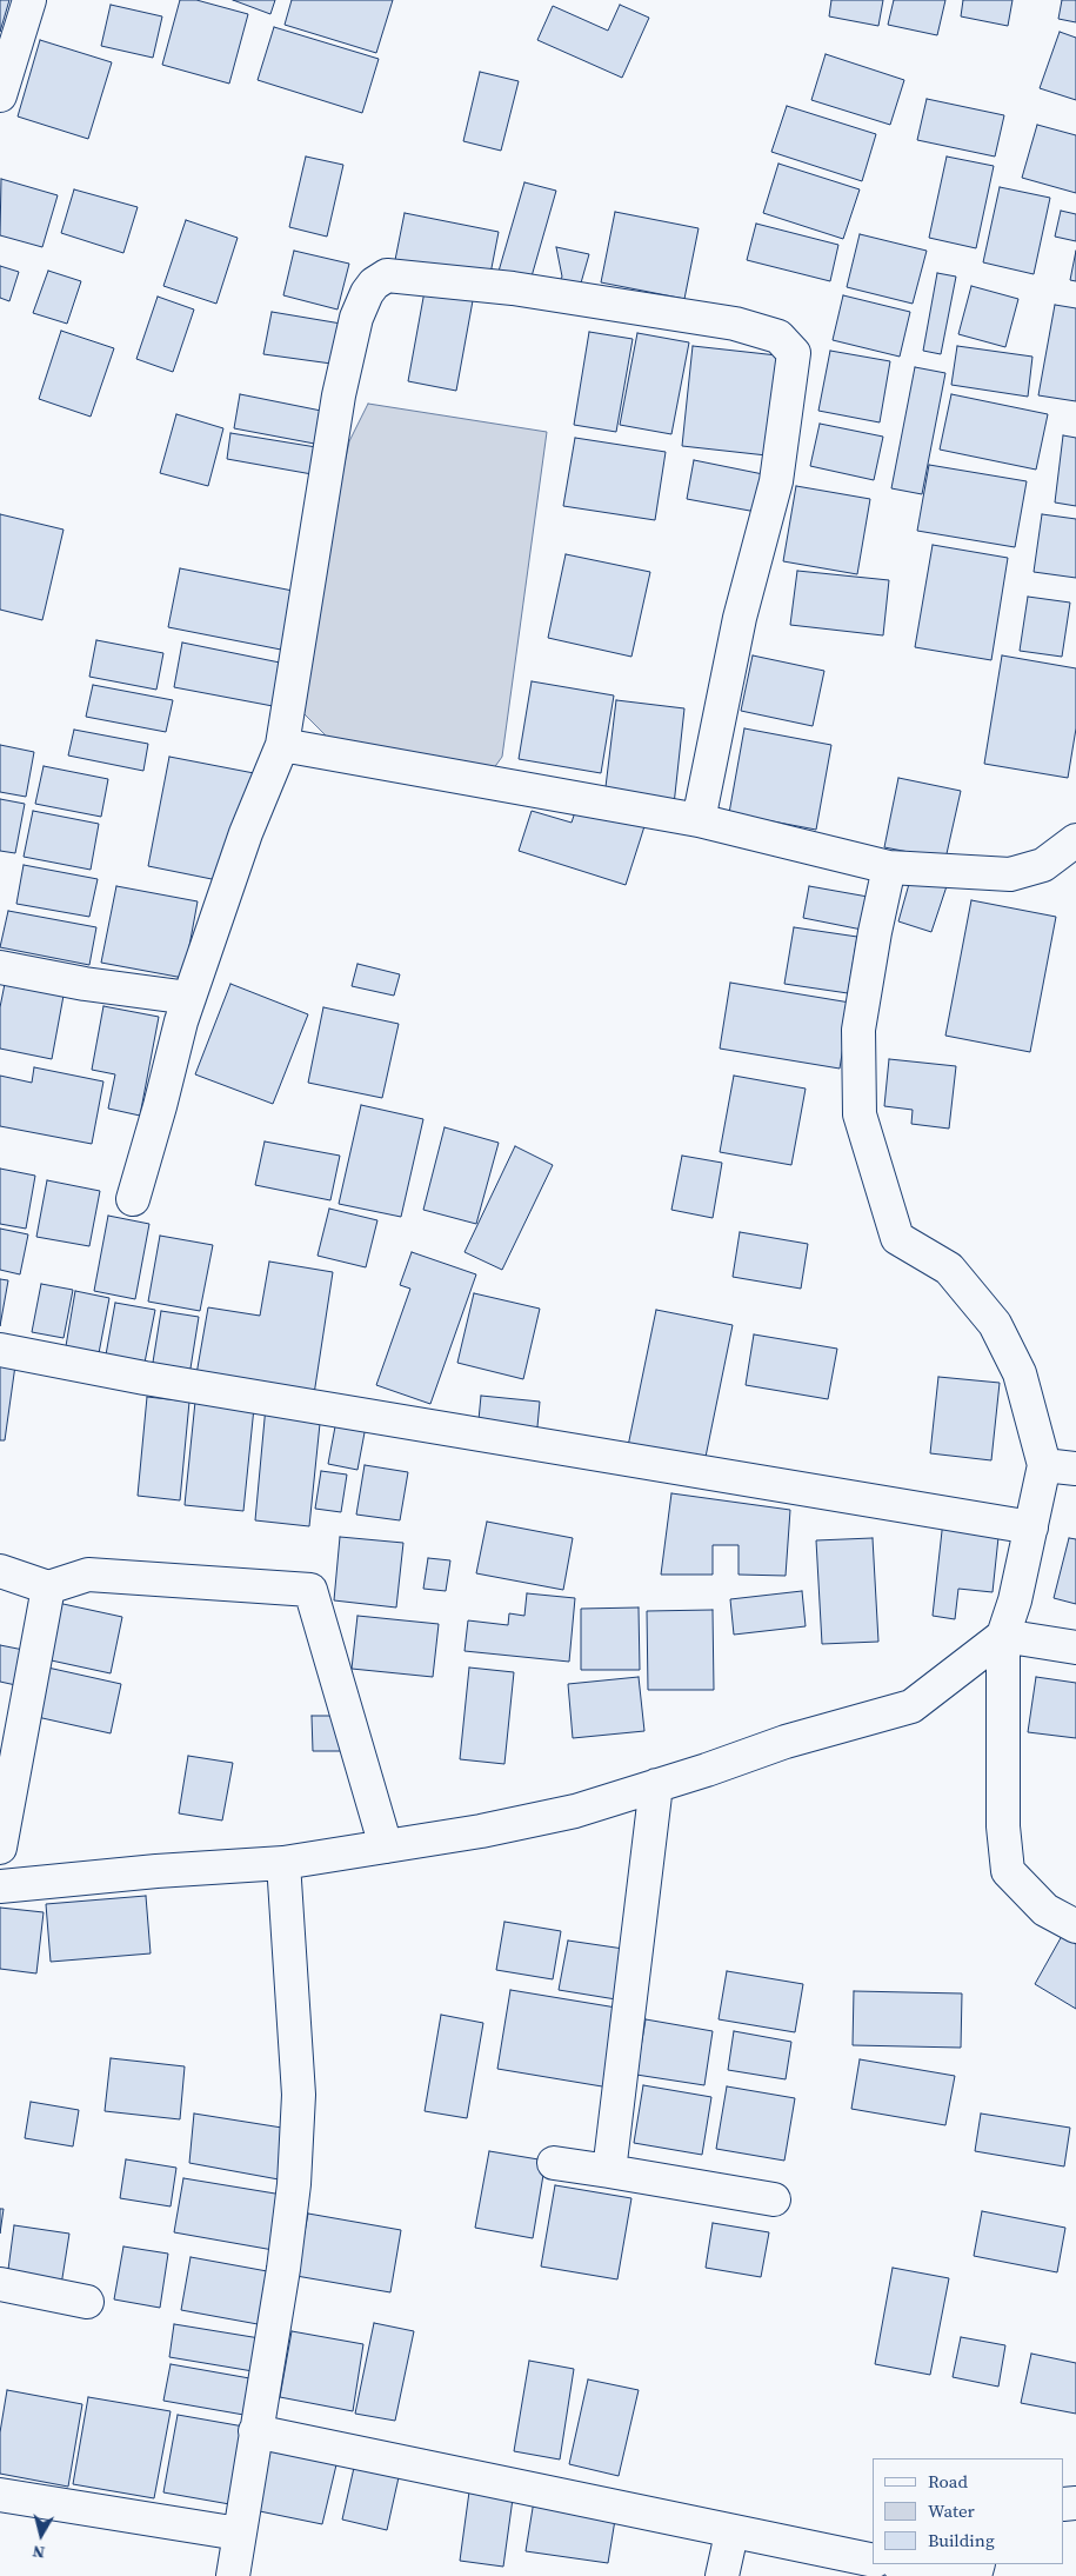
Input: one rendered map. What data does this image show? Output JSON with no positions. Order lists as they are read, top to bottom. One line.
{"legend":["Road","Water","Building"],"north":"bottom"}
